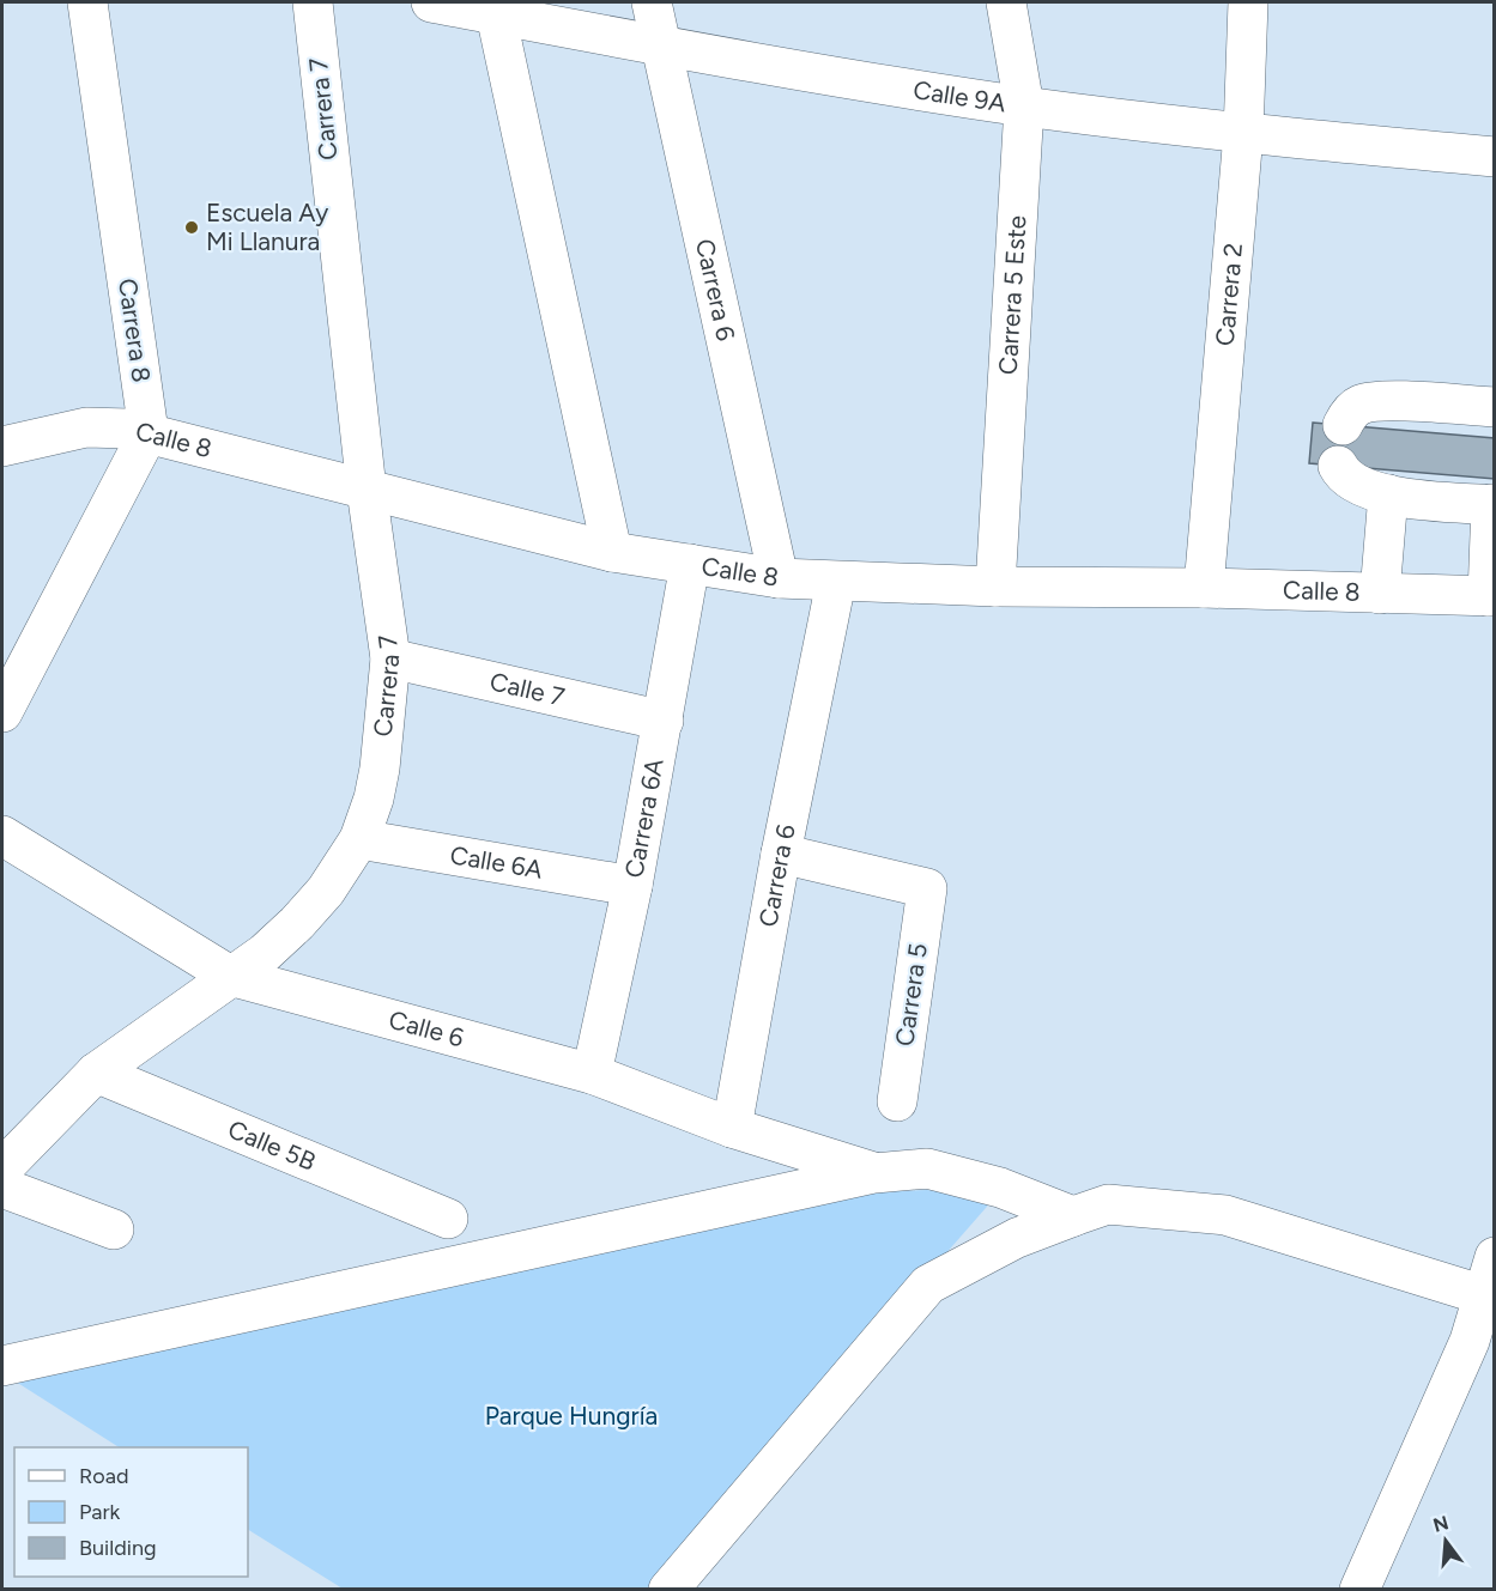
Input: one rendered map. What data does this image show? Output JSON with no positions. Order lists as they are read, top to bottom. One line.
{"streets":{"street":["Calle 9A","Carrera 7","Carrera 6","Carrera 5 Este","Carrera 2","Carrera 8","Calle 8","Calle 7","Carrera 6A","Calle 6A","Carrera 5","Calle 6","Calle 5B"]},"crossings":[["Calle 9A","Carrera 6"],["Calle 9A","Carrera 5 Este"],["Calle 9A","Carrera 2"],["Carrera 7","Calle 8"],["Carrera 7","Calle 7"],["Carrera 7","Calle 6A"],["Carrera 7","Calle 6"],["Carrera 7","Calle 5B"],["Carrera 6","Calle 8"],["Carrera 6","Carrera 5"],["Carrera 6","Calle 6"],["Carrera 5 Este","Calle 8"],["Carrera 2","Calle 8"],["Carrera 8","Calle 8"],["Calle 8","Carrera 6A"],["Calle 7","Carrera 6A"],["Carrera 6A","Calle 6A"],["Carrera 6A","Calle 6"]],"parks":["Parque Hungría"],"places":["Escuela Ay Mi Llanura"],"legend":["Road","Park","Building"],"north":"top"}
